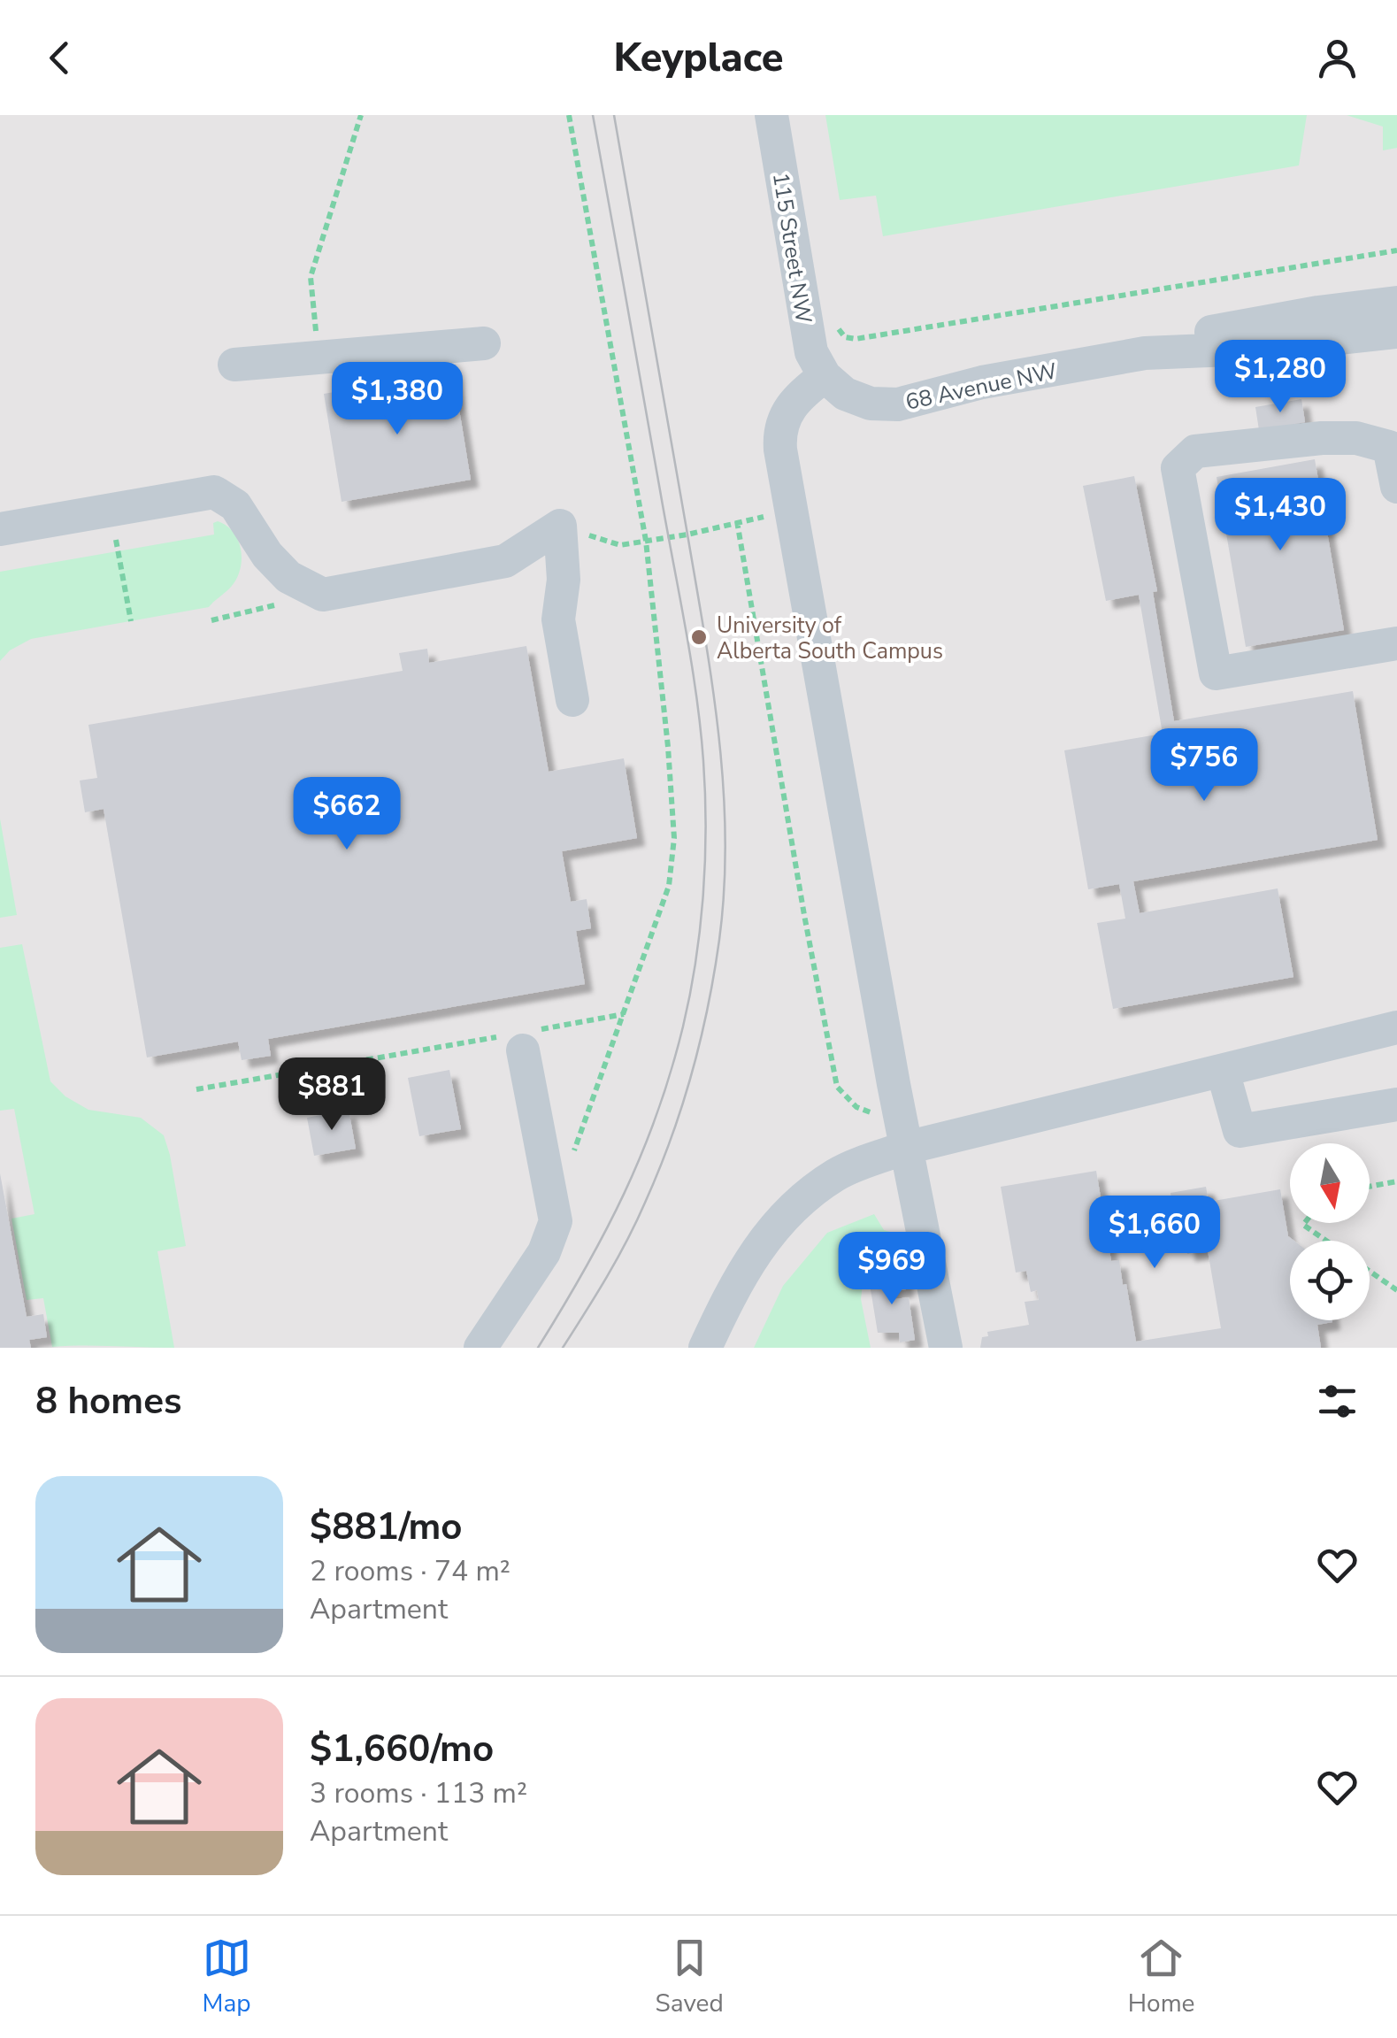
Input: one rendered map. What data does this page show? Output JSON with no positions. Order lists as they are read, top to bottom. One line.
{"streets":{"street":["115 Street NW","68 Avenue NW"]},"crossings":[["115 Street NW","68 Avenue NW"]],"places":["University of Alberta South Campus"],"north":"bottom","page":{"header":"Keyplace","price":["$1,280","$1,380","$1,430","$756","$662","$881","$1,660","$969"],"heading":"8 homes","list":[{"name":"$881/mo","note":"2 rooms · 74 m² · Apartment"},{"name":"$1,660/mo","note":"3 rooms · 113 m² · Apartment"}],"tabs":["Map","Saved","Home"]}}
